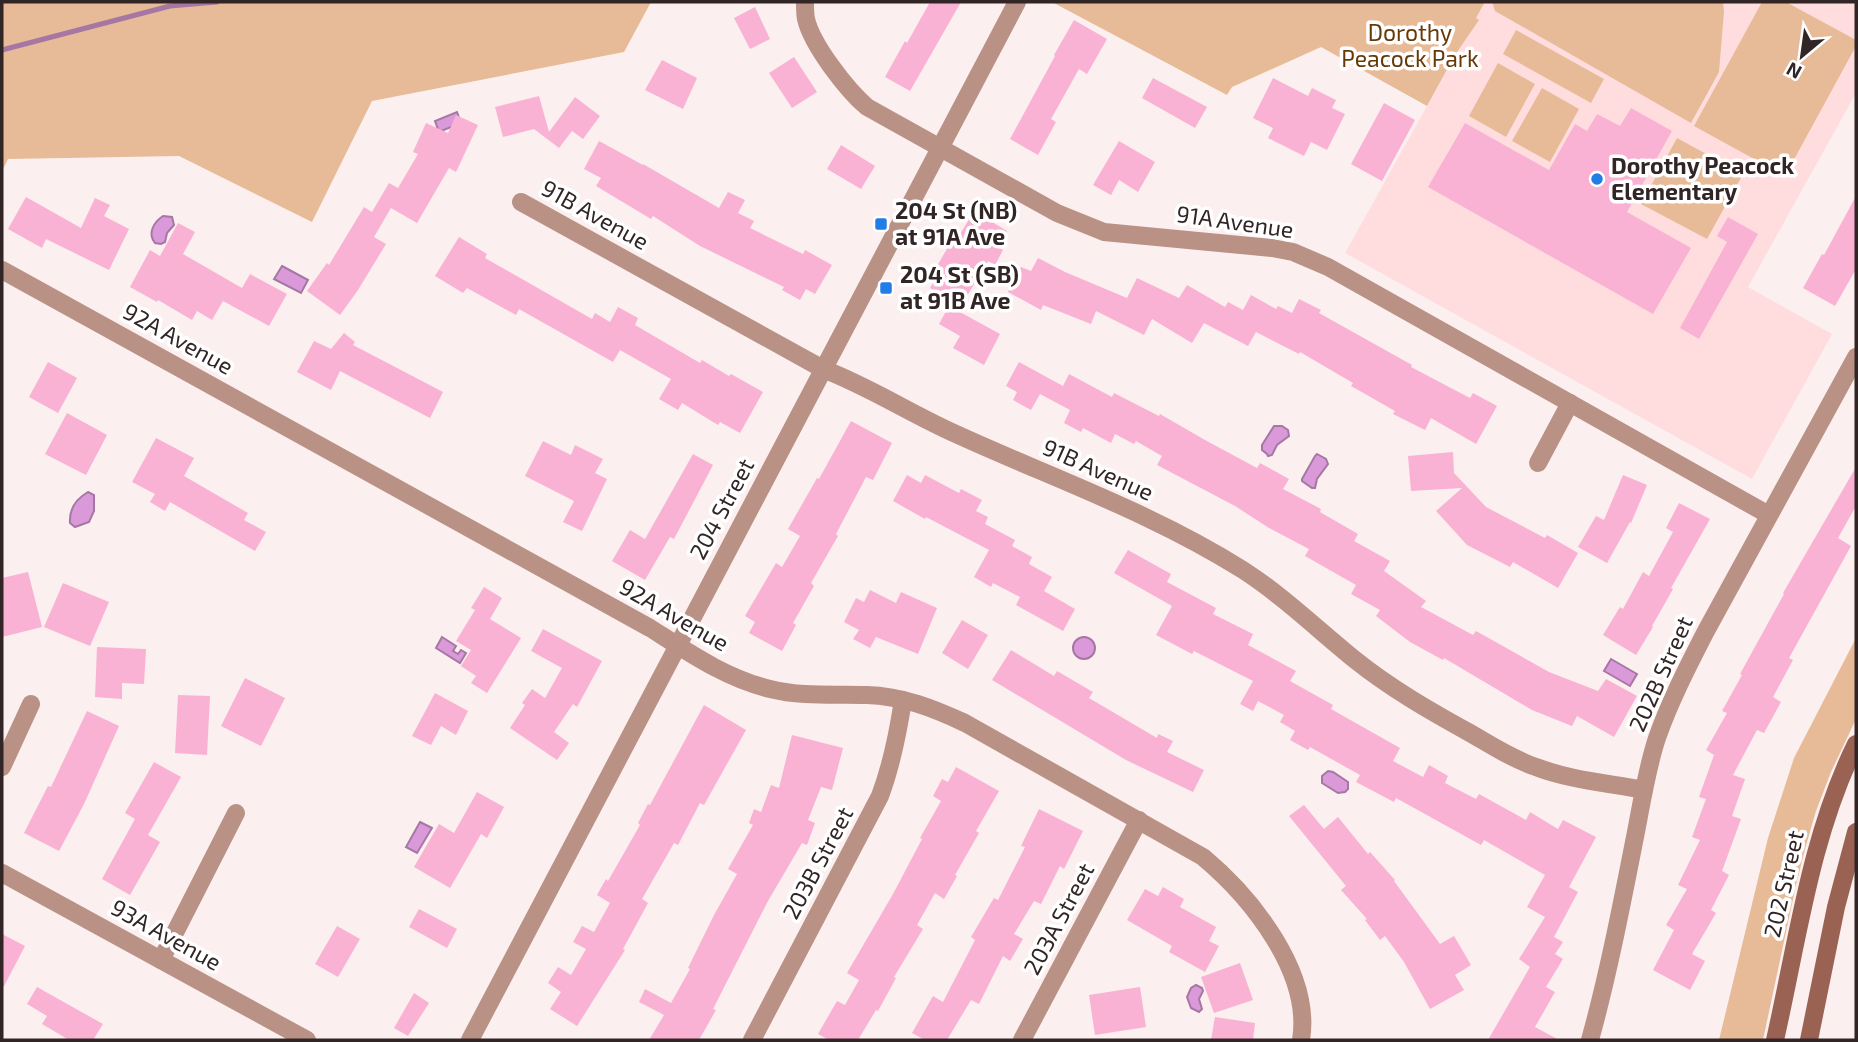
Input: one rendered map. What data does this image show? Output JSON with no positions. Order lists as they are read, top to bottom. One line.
{"streets":{"main road":["202 Street"],"street":["91B Avenue","91A Avenue","92A Avenue","204 Street","202B Street","203B Street","203A Street","93A Avenue"]},"crossings":[["91B Avenue","204 Street"],["91B Avenue","202B Street"],["91A Avenue","204 Street"],["91A Avenue","202B Street"],["92A Avenue","204 Street"],["92A Avenue","203B Street"],["92A Avenue","203A Street"]],"parks":["Dorothy Peacock Park"],"places":{"other":["Dorothy Peacock Elementary"],"transit":["204 St (NB) at 91A Ave","204 St (SB) at 91B Ave"]},"north":"bottom left"}
